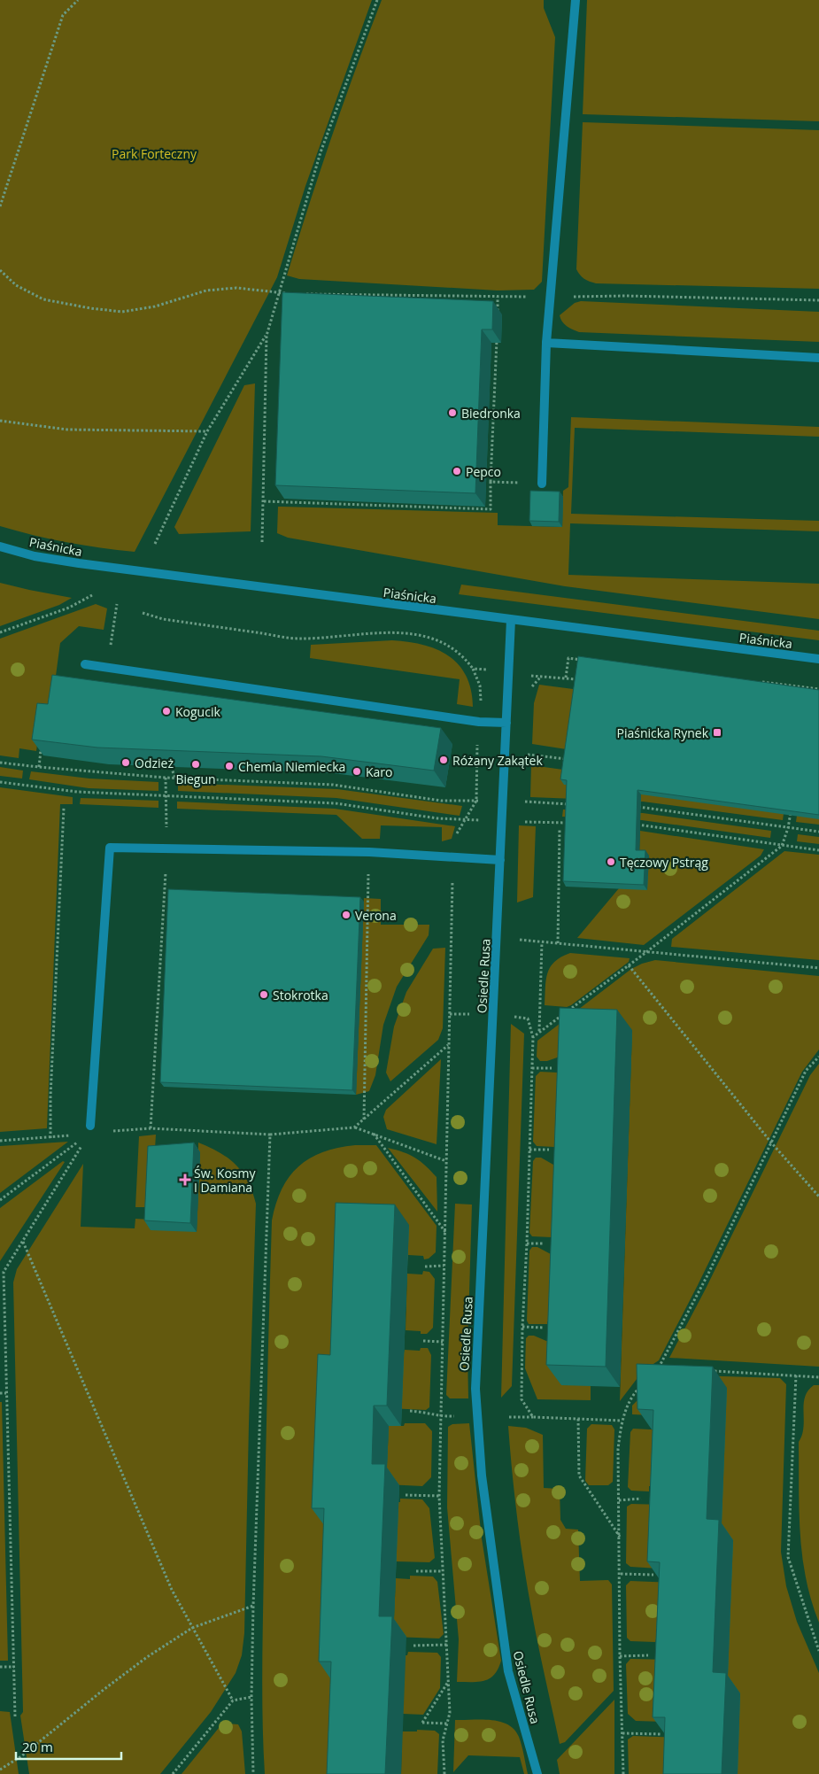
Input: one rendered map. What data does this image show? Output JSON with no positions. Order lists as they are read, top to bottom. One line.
{"streets":{"street":["Piaśnicka","Osiedle Rusa"]},"crossings":[["Piaśnicka","Osiedle Rusa"]],"parks":["Park Forteczny"],"places":{"other":["Biedronka","Pepco","Kogucik","Różany Zakątek","Odzież","Biegun","Chemia Niemiecka","Karo","Tęczowy Pstrąg","Verona","Stokrotka"],"transit":["Piaśnicka Rynek"],"health":["Św. Kosmy I Damiana"]},"scale_bar":"20 m"}
